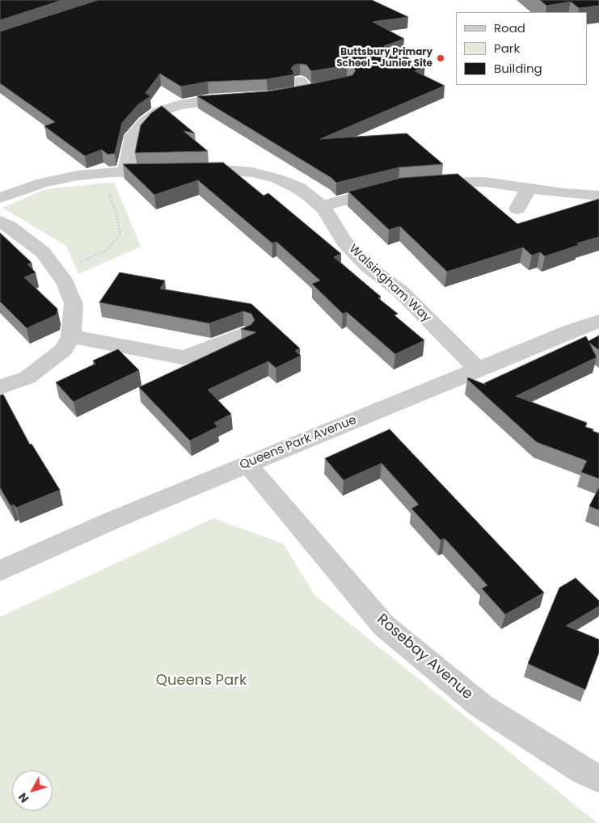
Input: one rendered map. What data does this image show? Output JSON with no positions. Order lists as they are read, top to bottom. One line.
{"streets":{"street":["Walsingham Way","Queens Park Avenue","Rosebay Avenue"]},"crossings":[["Walsingham Way","Queens Park Avenue"],["Queens Park Avenue","Rosebay Avenue"]],"parks":["Queens Park"],"places":["Buttsbury Primary School - Junior Site"],"legend":["Road","Park","Building"],"north":"bottom left"}
